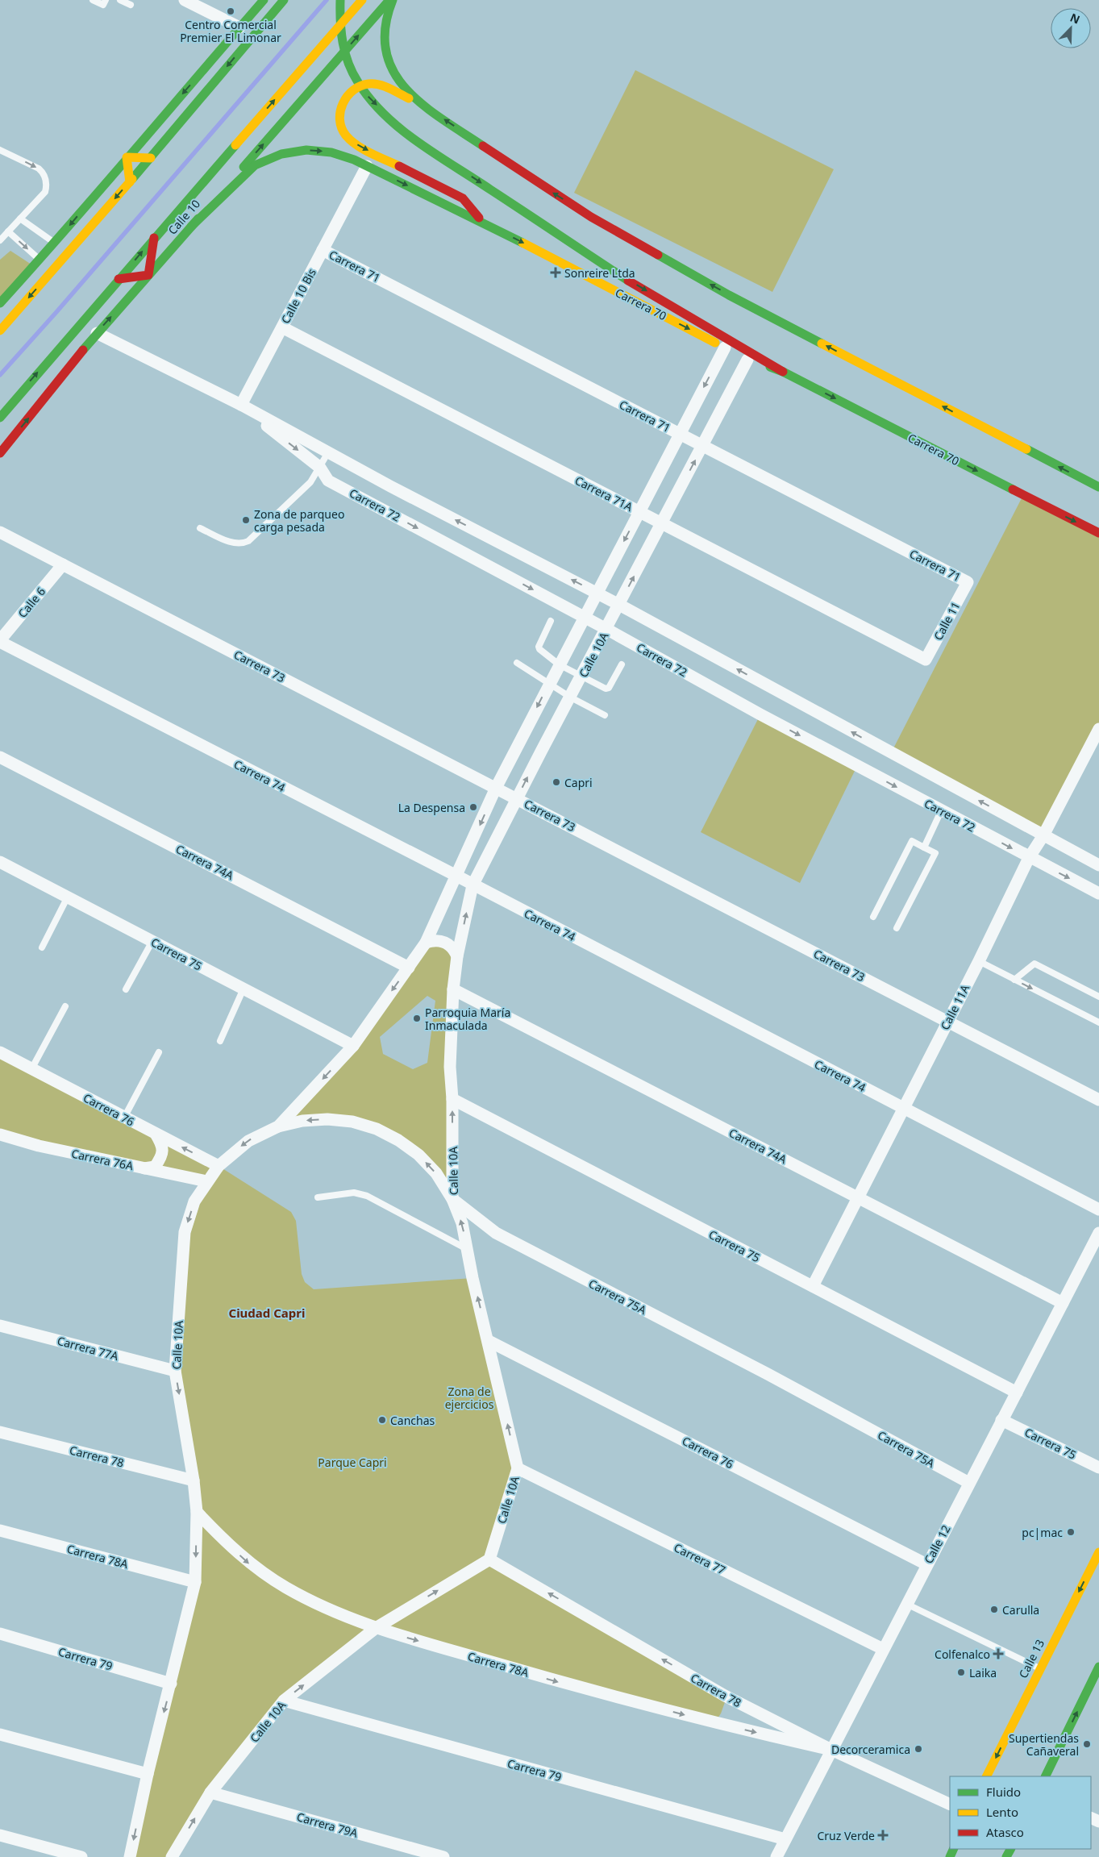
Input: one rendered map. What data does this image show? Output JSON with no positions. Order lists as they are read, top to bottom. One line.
{"streets":{"street":["Calle 10","Carrera 71","Calle 10 Bis","Carrera 70","Carrera 71A","Carrera 72","Calle 6","Calle 11","Calle 10A","Carrera 73","Carrera 74","Carrera 74A","Carrera 75","Calle 11A","Carrera 76","Carrera 76A","Carrera 75A","Carrera 77A","Carrera 78","Calle 12","Carrera 78A","Carrera 77","Carrera 79","Calle 13","Carrera 79A"]},"crossings":[["Calle 10","Carrera 70"],["Calle 10","Carrera 72"],["Carrera 71","Calle 10 Bis"],["Carrera 71","Calle 11"],["Carrera 71","Calle 10A"],["Calle 10 Bis","Carrera 70"],["Calle 10 Bis","Carrera 71A"],["Calle 10 Bis","Carrera 72"],["Carrera 70","Calle 10A"],["Carrera 71A","Calle 11"],["Carrera 71A","Calle 10A"],["Carrera 72","Calle 10A"],["Carrera 72","Calle 11A"],["Calle 6","Carrera 73"],["Calle 6","Carrera 74"],["Calle 10A","Carrera 73"],["Calle 10A","Carrera 74"],["Calle 10A","Carrera 74A"],["Calle 10A","Carrera 75"],["Calle 10A","Carrera 76"],["Calle 10A","Carrera 76A"],["Calle 10A","Carrera 75A"],["Calle 10A","Carrera 77A"],["Calle 10A","Carrera 78"],["Calle 10A","Carrera 78A"],["Calle 10A","Carrera 77"],["Calle 10A","Carrera 79"],["Calle 10A","Carrera 79A"],["Carrera 73","Calle 11A"],["Carrera 74","Calle 11A"],["Carrera 74A","Calle 11A"],["Carrera 74A","Calle 12"],["Carrera 75","Calle 11A"],["Carrera 75","Calle 12"],["Carrera 76","Calle 12"],["Carrera 75A","Calle 12"],["Carrera 78","Calle 12"],["Carrera 78","Carrera 78A"],["Calle 12","Carrera 78A"],["Calle 12","Carrera 77"],["Calle 12","Carrera 79"]],"one_way":["Carrera 78","Carrera 78A"],"districts":["Ciudad Capri"],"parks":["Zona de ejercicios","Parque Capri"],"places":{"other":["Centro Comercial Premier El Limonar","Zona de parqueo carga pesada","Capri","La Despensa","Parroquia María Inmaculada","Canchas","pc|mac","Carulla","Laika","Supertiendas Cañaveral","Decorceramica"],"health":["Sonreire Ltda","Colfenalco","Cruz Verde"]},"legend":["Fluido","Lento","Atasco"],"north":"top right"}
